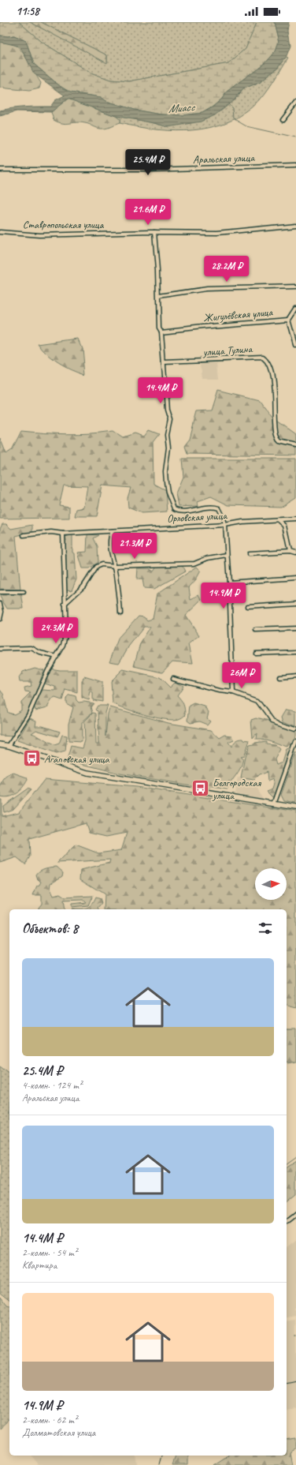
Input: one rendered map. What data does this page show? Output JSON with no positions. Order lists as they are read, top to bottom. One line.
{"streets":{"street":["Аральская улица","Ставропольская улица","Жигулёвская улица","улица Тулина","Орловская улица"]},"water":["Миасс"],"places":{"bus stop":["Агаповская улица","Белгородская улица"]},"north":"right","page":{"status":"11:58","price":["25.4M ₽","21.6M ₽","28.2M ₽","14.4M ₽","21.3M ₽","14.9M ₽","24.3M ₽","26M ₽"],"heading":"Объектов: 8","list":[{"name":"25.4M ₽","note":"4-комн. · 124 m² · Аральская улица"},{"name":"14.4M ₽","note":"2-комн. · 54 m² · Квартира"},{"name":"14.9M ₽","note":"2-комн. · 62 m² · Долматовская улица"}]}}
